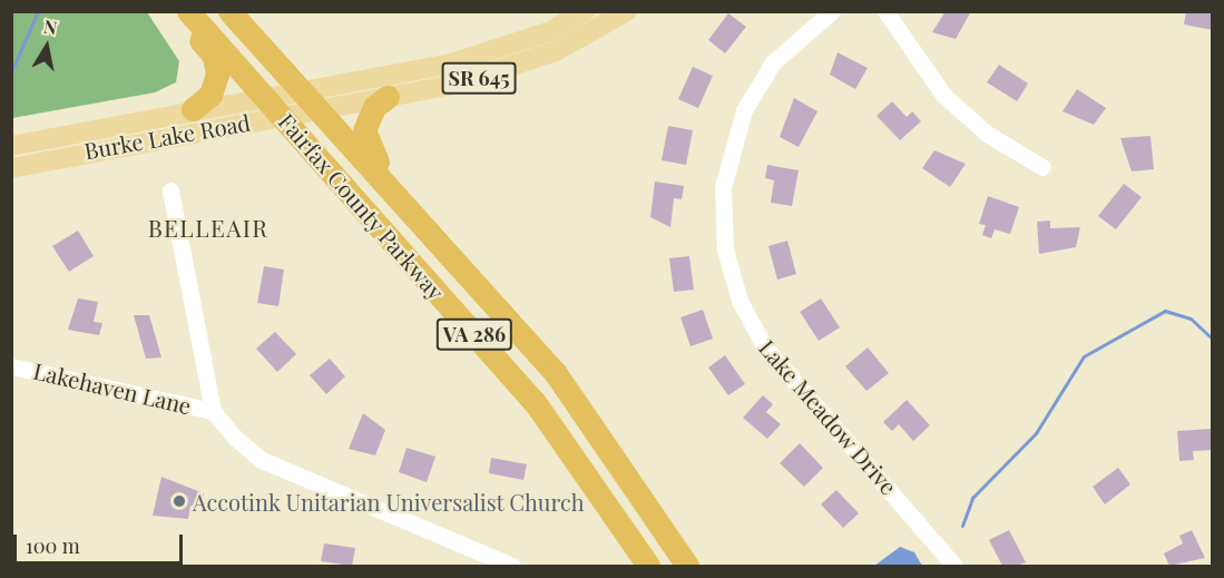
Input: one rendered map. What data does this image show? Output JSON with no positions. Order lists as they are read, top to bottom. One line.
{"streets":{"highway":["Fairfax County Parkway","VA 286"],"main road":["SR 645","Burke Lake Road"],"street":["Lakehaven Lane","Lake Meadow Drive"]},"crossings":[["Burke Lake Road","Fairfax County Parkway"]],"districts":["BELLEAIR"],"places":["Accotink Unitarian Universalist Church"],"scale_bar":"100 m","north":"top"}
